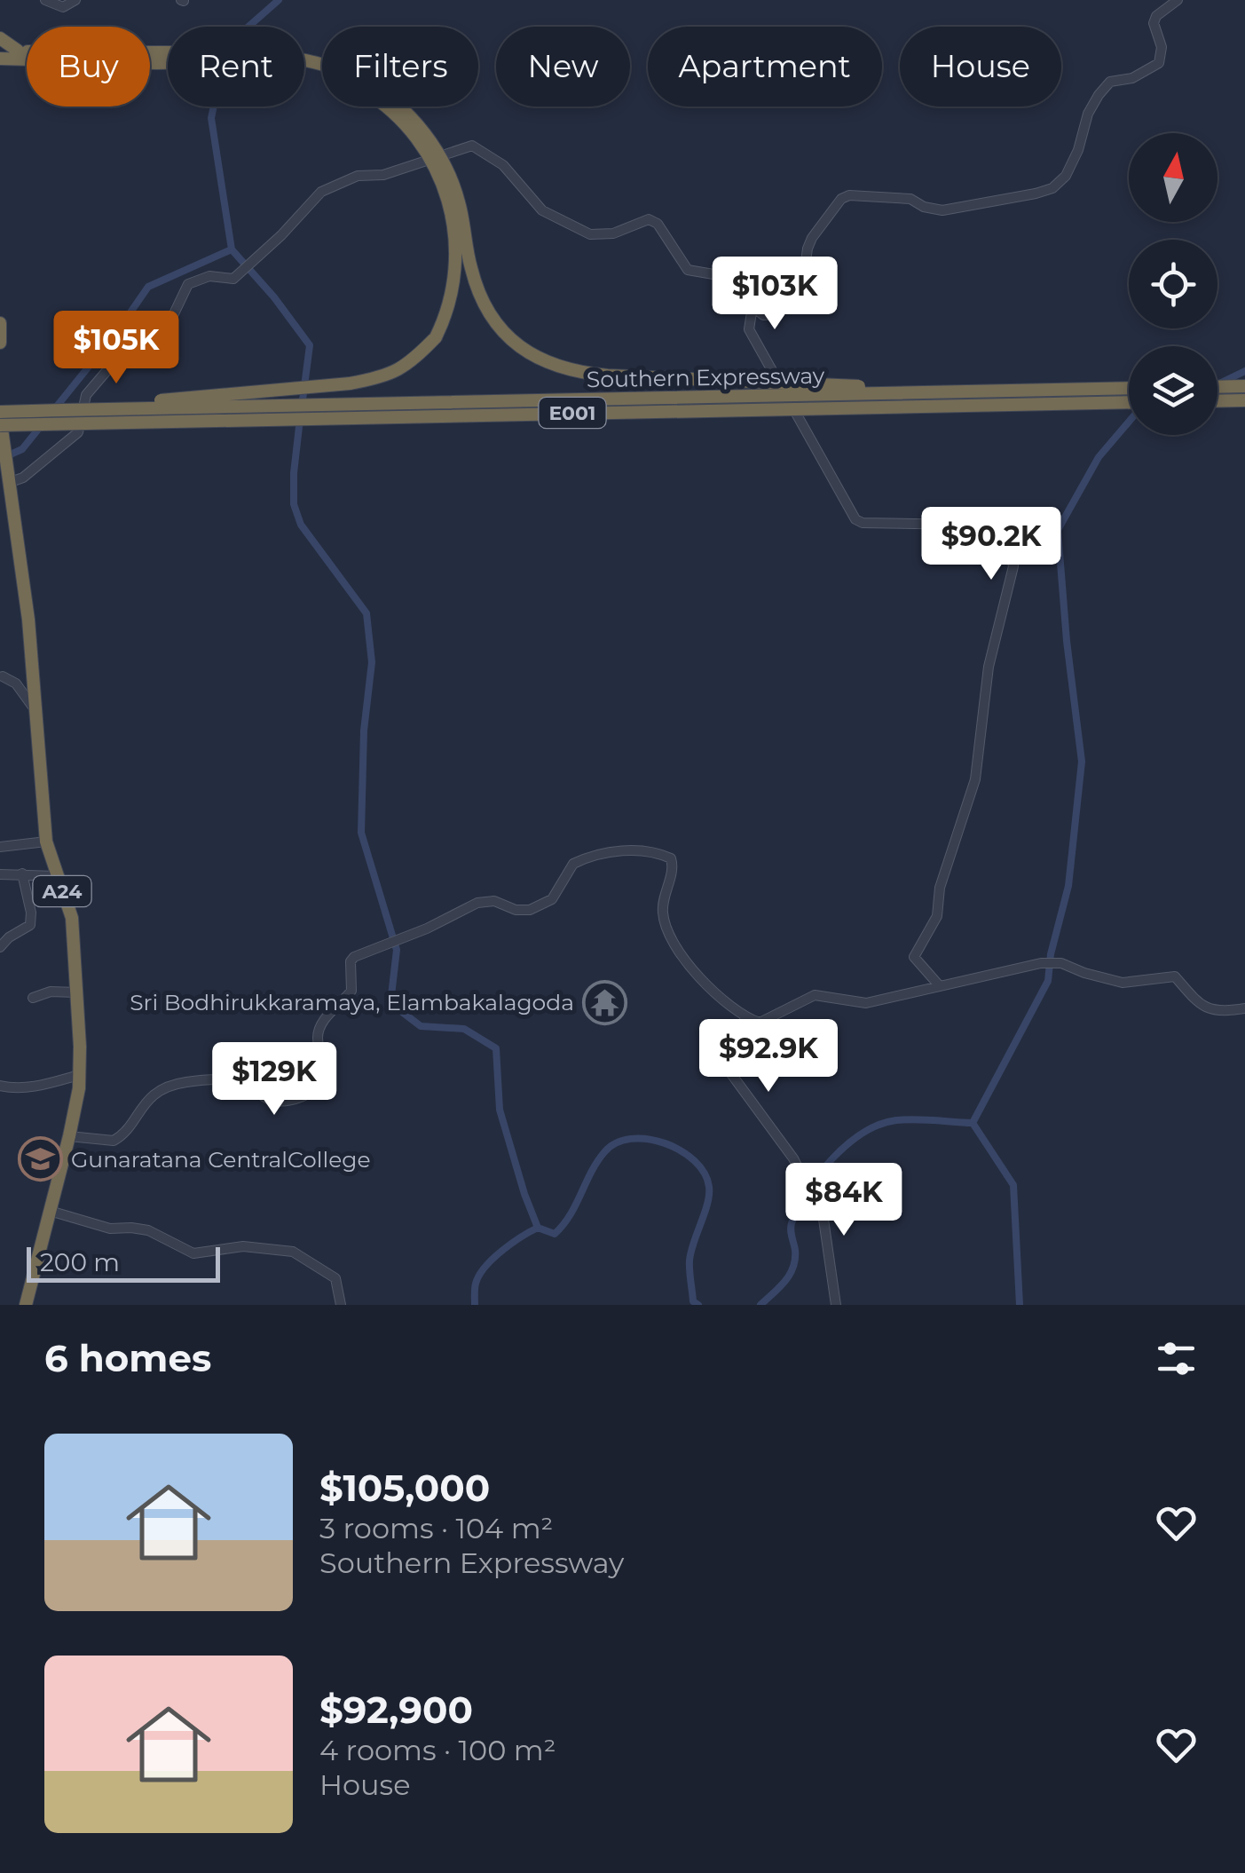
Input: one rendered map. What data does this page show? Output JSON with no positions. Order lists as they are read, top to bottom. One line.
{"streets":{"highway":["Southern Expressway","E001","A24"]},"crossings":[["Southern Expressway","A24"]],"places":{"temple":["Sri Bodhirukkaramaya, Elambakalagoda"],"school or university":["Gunaratana CentralCollege"]},"scale_bar":"200 m","north":"top","page":{"chip":["Buy","Rent","Filters","New","Apartment","House"],"price":["$103K","$105K","$90.2K","$92.9K","$129K","$84K"],"scale":"200 m","heading":"6 homes","list":[{"name":"$105,000","note":"3 rooms · 104 m² · Southern Expressway"},{"name":"$92,900","note":"4 rooms · 100 m² · House"}]}}
